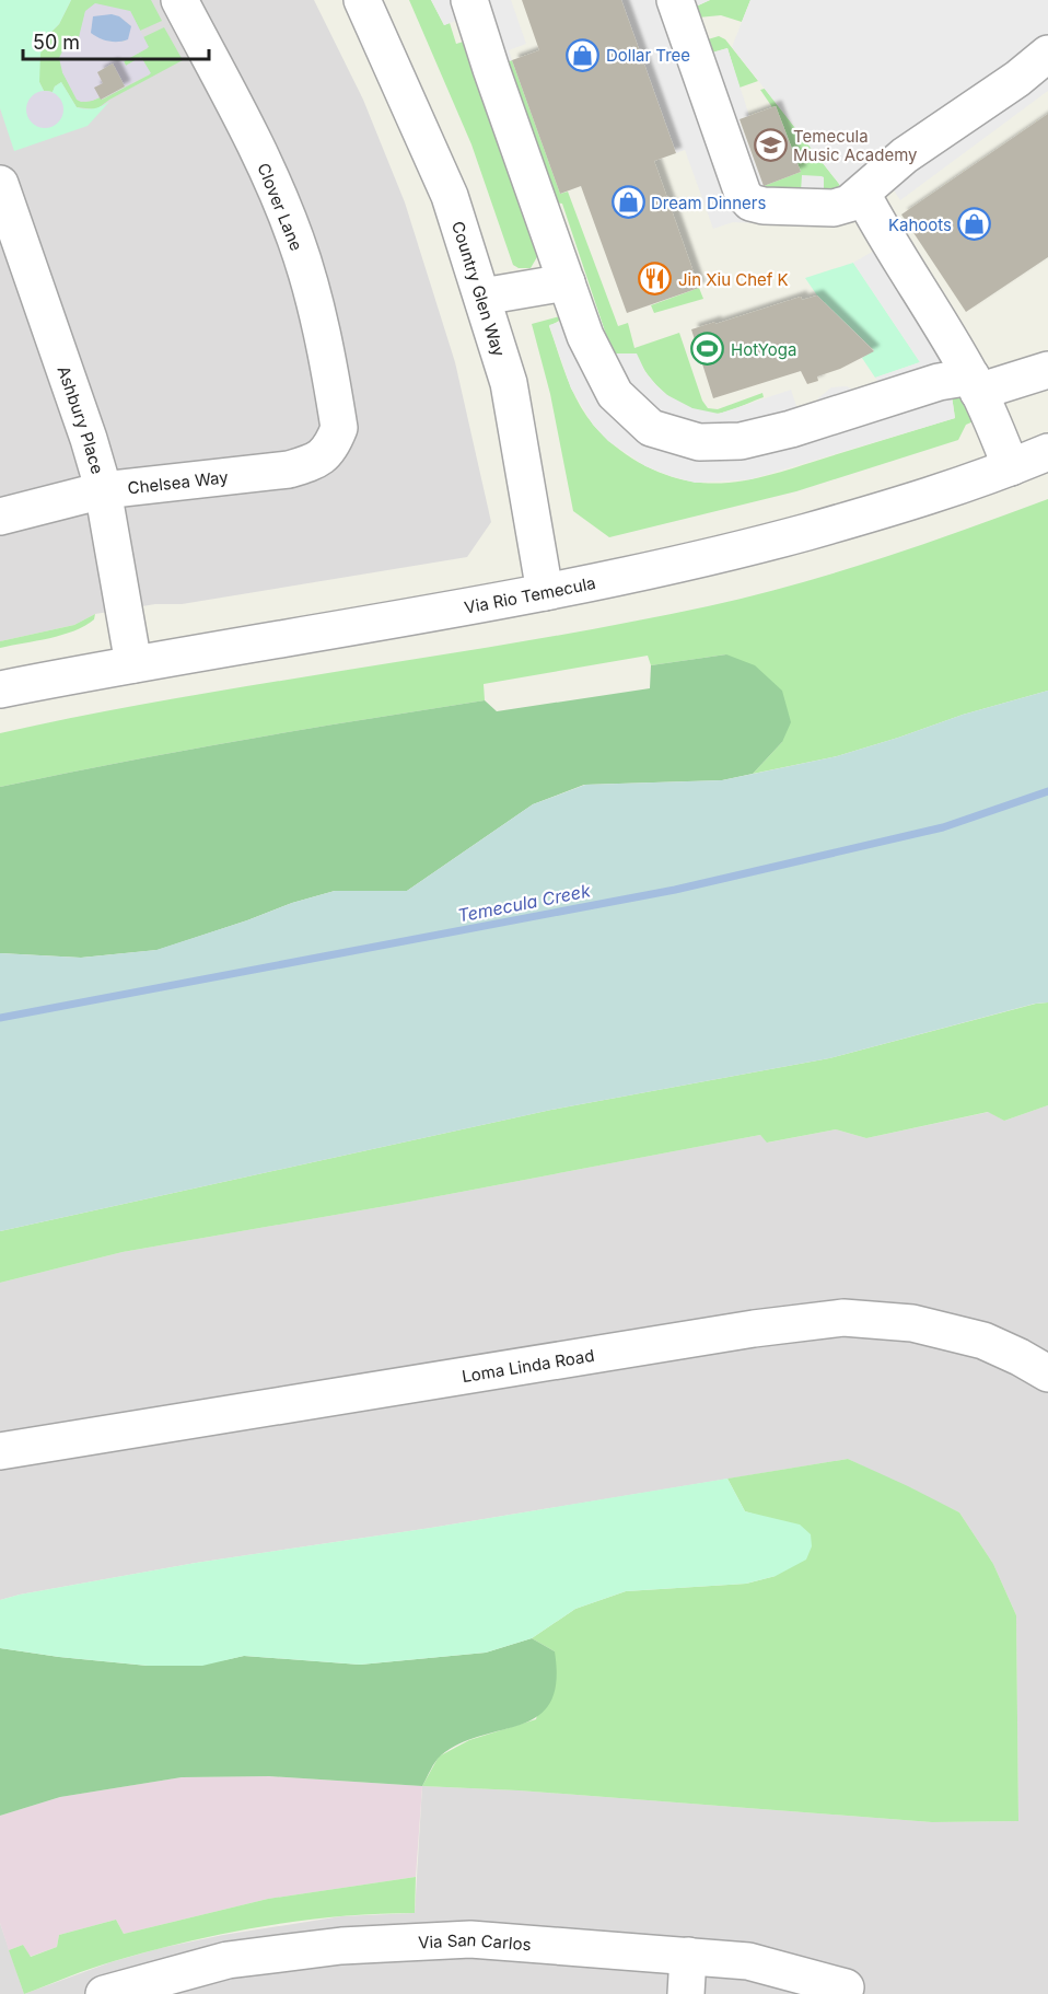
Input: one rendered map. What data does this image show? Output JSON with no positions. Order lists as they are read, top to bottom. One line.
{"streets":{"street":["Clover Lane","Country Glen Way","Ashbury Place","Chelsea Way","Via Rio Temecula","Loma Linda Road","Via San Carlos"]},"crossings":[["Clover Lane","Chelsea Way"],["Country Glen Way","Via Rio Temecula"],["Ashbury Place","Chelsea Way"],["Ashbury Place","Via Rio Temecula"]],"water":["Temecula Creek"],"places":{"shop":["Dollar Tree","Dream Dinners","Kahoots"],"school or university":["Temecula Music Academy"],"restaurant":["Jin Xiu Chef K"],"sports":["HotYoga"]},"scale_bar":"50 m"}
